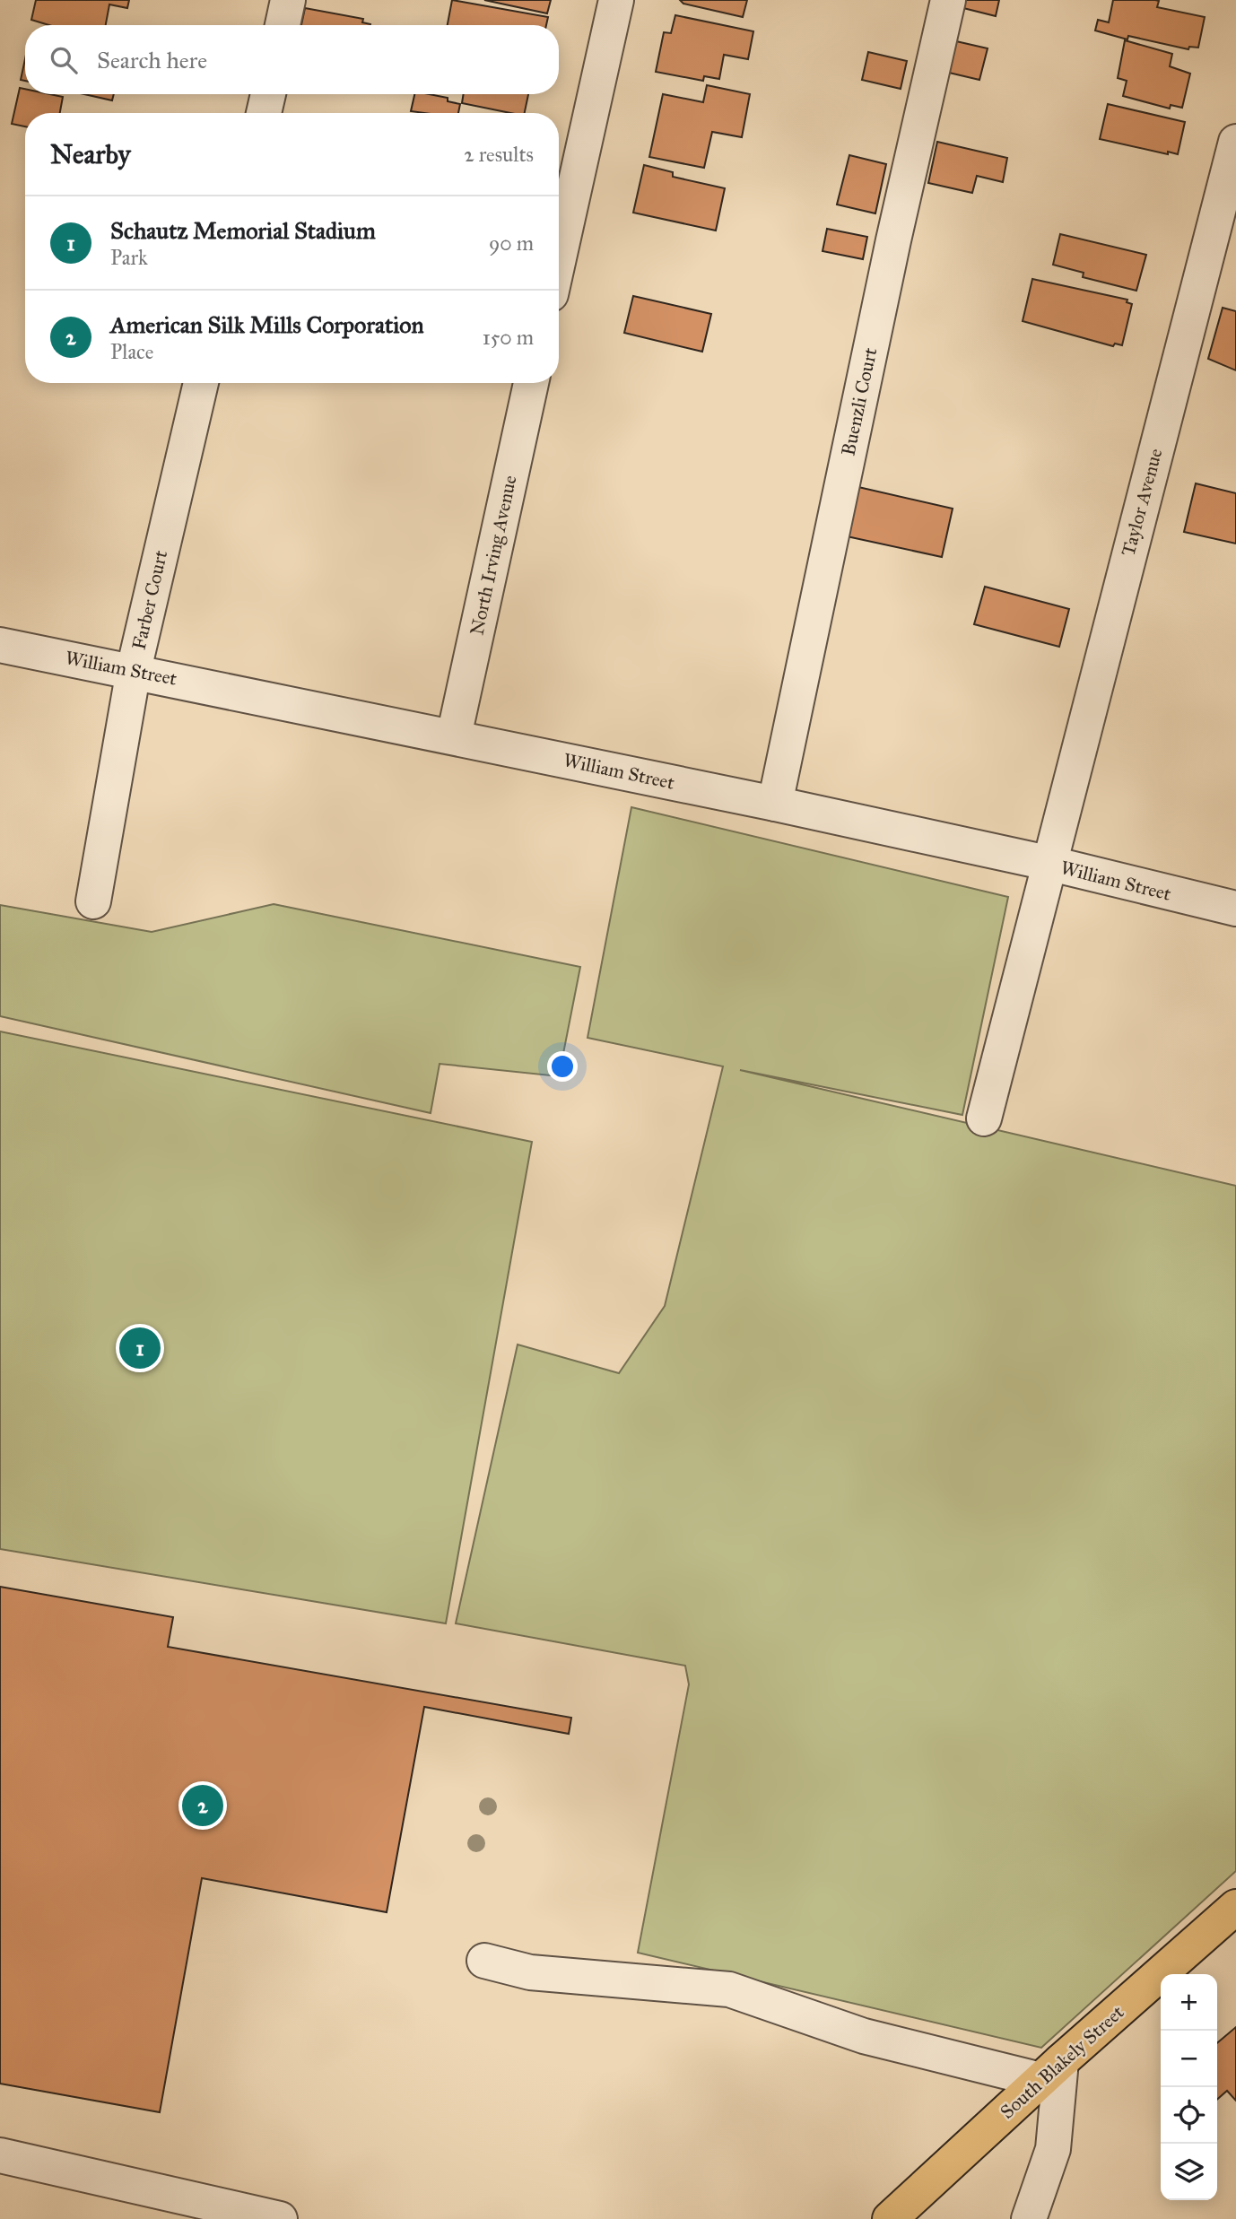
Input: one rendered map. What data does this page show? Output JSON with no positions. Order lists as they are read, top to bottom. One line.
{"streets":{"main road":["South Blakely Street"],"street":["Buenzli Court","Taylor Avenue","North Irving Avenue","Farber Court","William Street"]},"crossings":[["Buenzli Court","William Street"],["Taylor Avenue","William Street"],["North Irving Avenue","William Street"],["Farber Court","William Street"]],"page":{"search":"Search here","heading":["Nearby","2 results"],"list":[{"mark":"1","name":"Schautz Memorial Stadium","note":"Park","value":"90 m"},{"mark":"2","name":"American Silk Mills Corporation","note":"Place","value":"150 m"}],"pins":["1","2"],"map_buttons":["+","−"]}}
